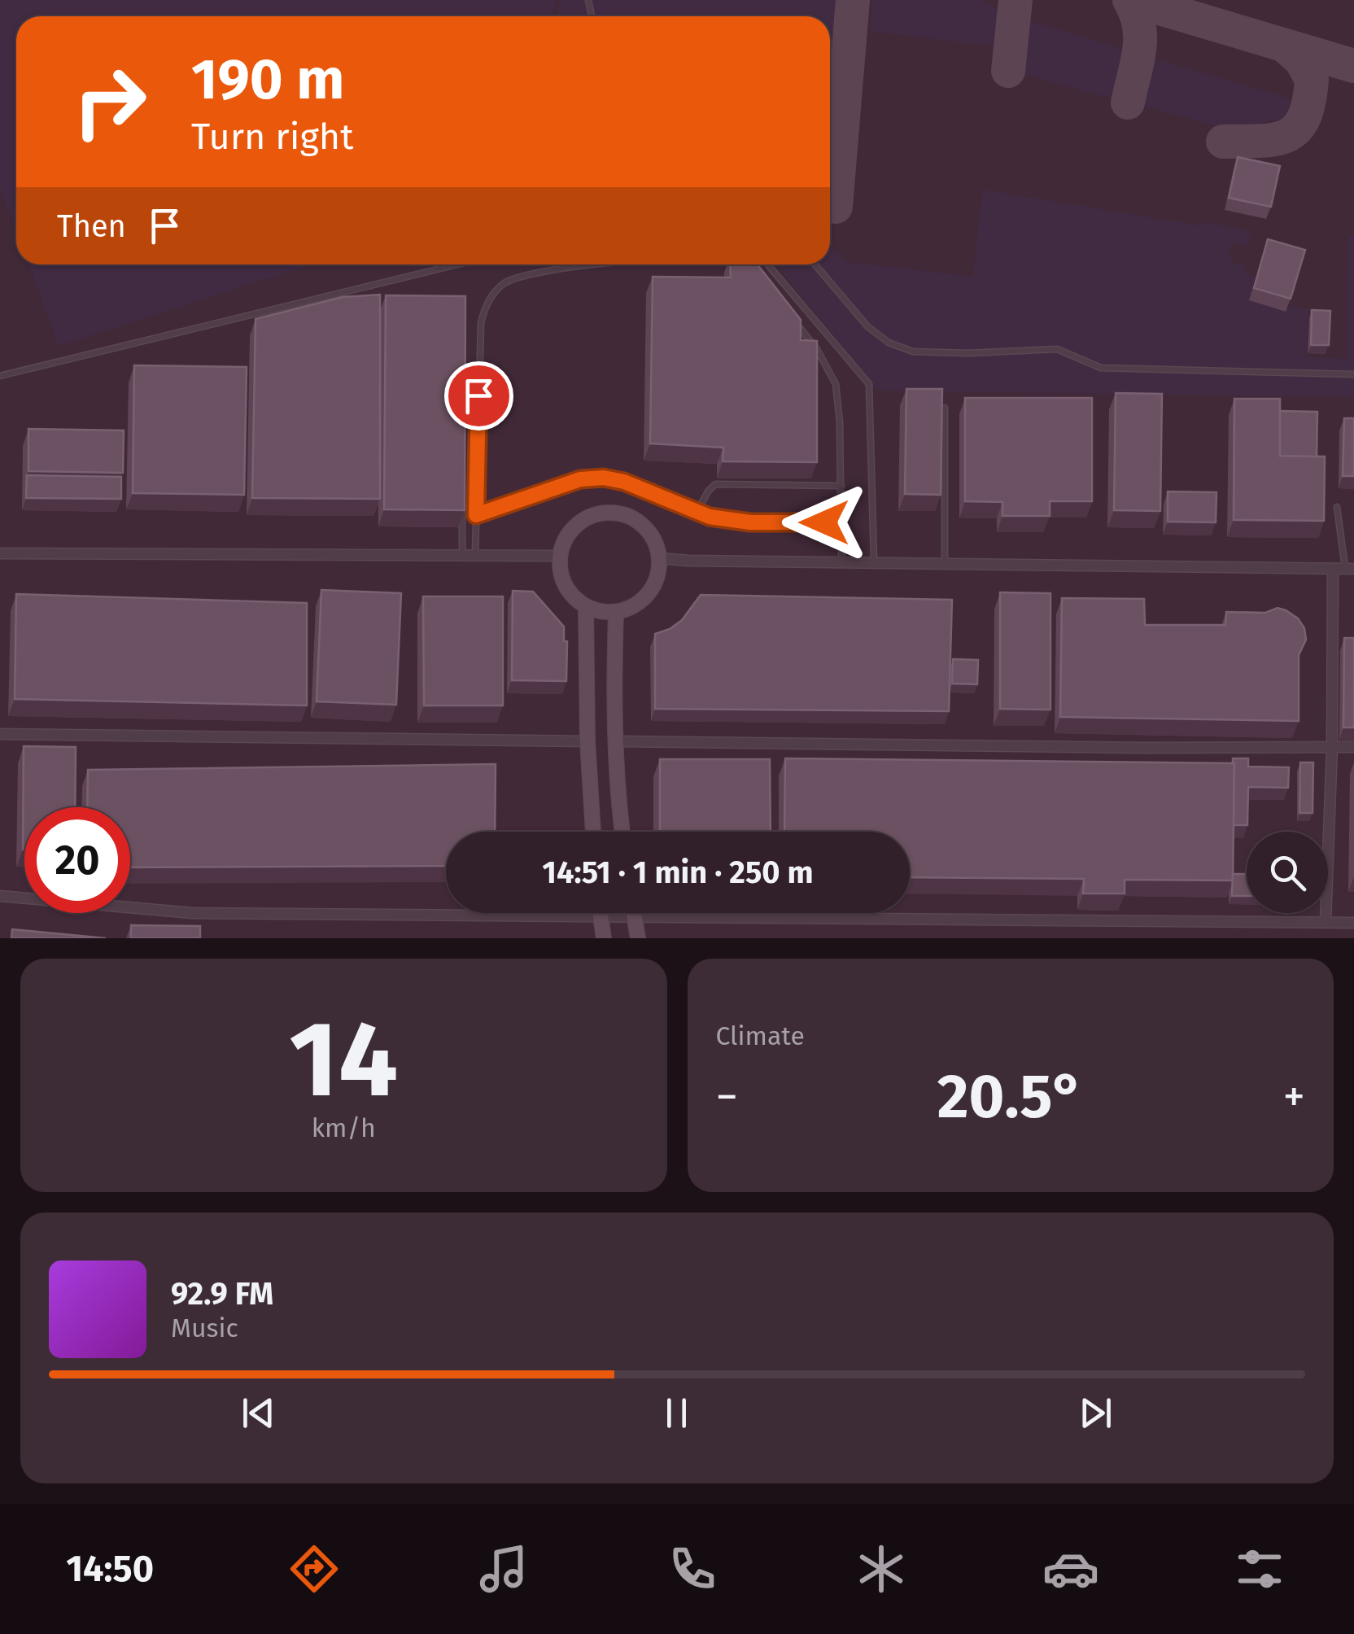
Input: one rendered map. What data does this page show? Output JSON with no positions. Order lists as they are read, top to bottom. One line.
{"page":{"turn":["190 m","Turn right"],"then":"Then","limit":"20","trip":"14:51 · 1 min · 250 m","tile":[["14","km/h"],"Climate"],"heat":["−","20.5°","+"],"song":["92.9 FM","Music"],"tabs":"14:50"}}
